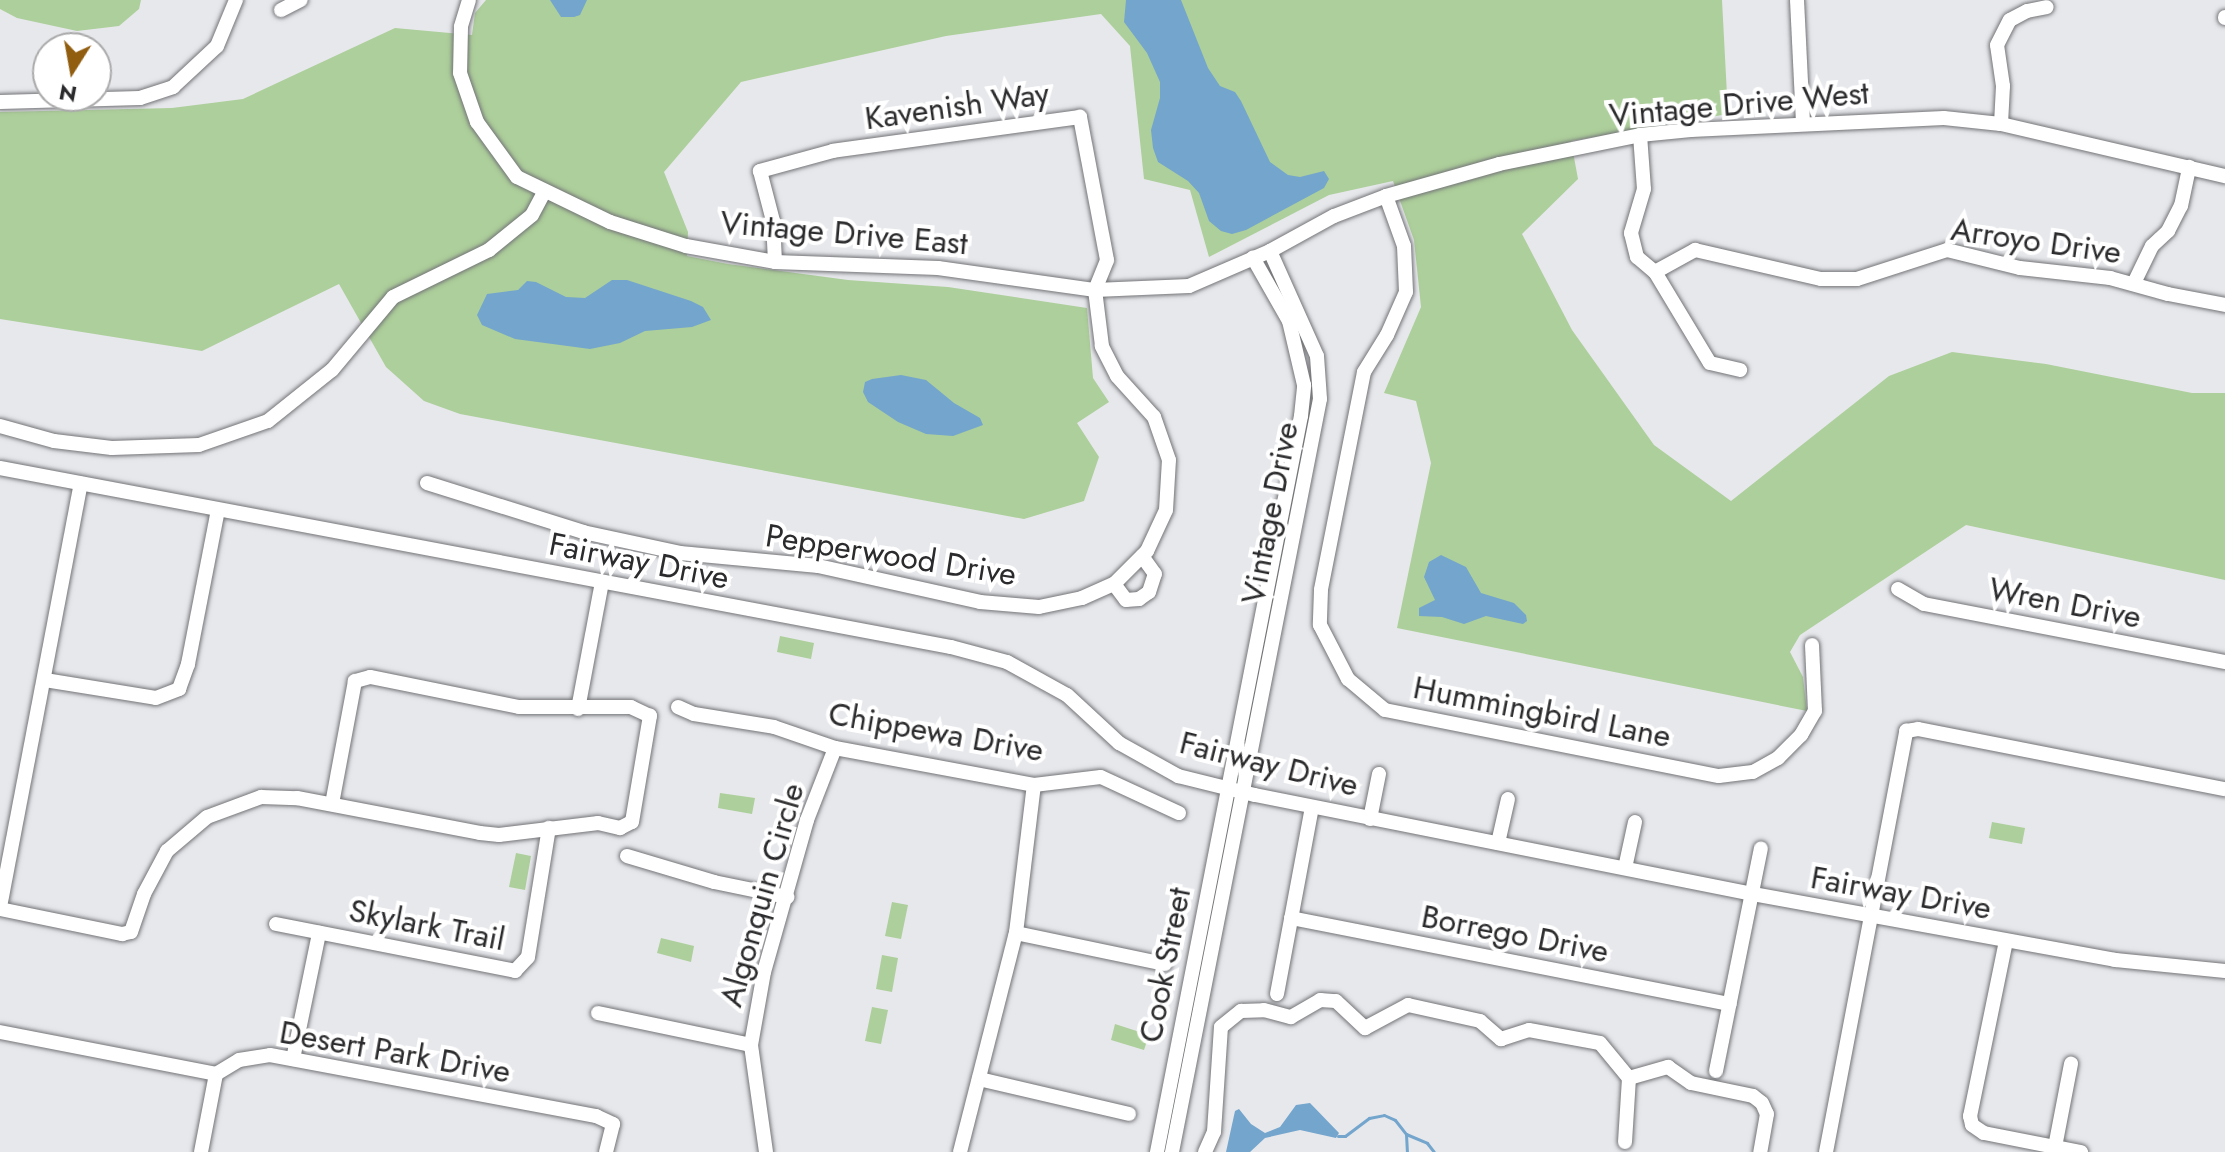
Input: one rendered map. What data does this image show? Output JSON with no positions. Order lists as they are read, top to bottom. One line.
{"streets":{"street":["Vintage Drive West","Kavenish Way","Vintage Drive East","Arroyo Drive","Vintage Drive","Pepperwood Drive","Fairway Drive","Wren Drive","Hummingbird Lane","Chippewa Drive","Algonquin Circle","Skylark Trail","Borrego Drive","Cook Street","Desert Park Drive"]},"crossings":[["Vintage Drive West","Vintage Drive East"],["Vintage Drive West","Vintage Drive"],["Vintage Drive West","Hummingbird Lane"],["Kavenish Way","Vintage Drive East"],["Kavenish Way","Pepperwood Drive"],["Vintage Drive East","Vintage Drive"],["Vintage Drive East","Pepperwood Drive"],["Vintage Drive","Fairway Drive"],["Vintage Drive","Cook Street"],["Fairway Drive","Cook Street"],["Chippewa Drive","Algonquin Circle"]],"north":"bottom"}
